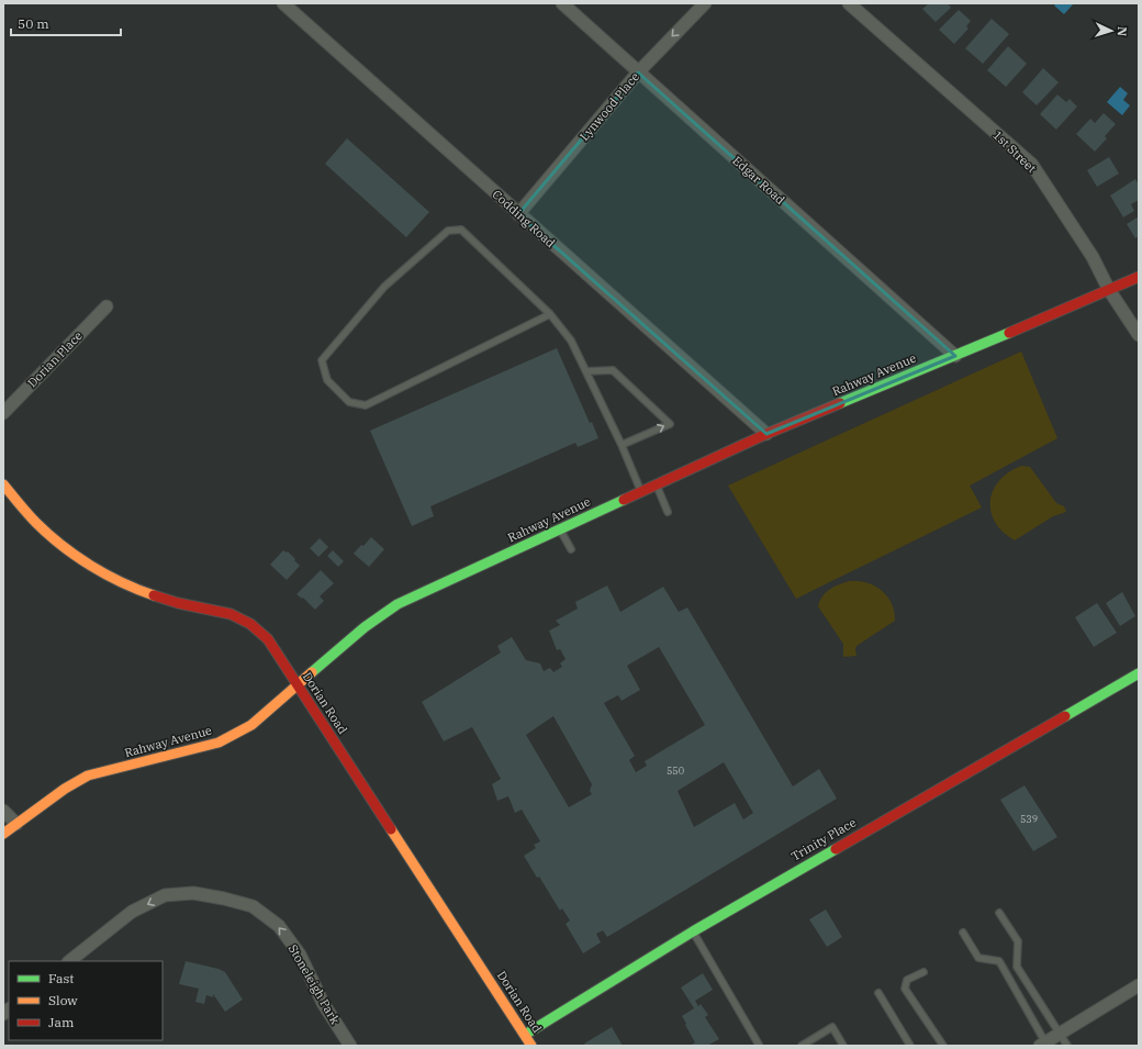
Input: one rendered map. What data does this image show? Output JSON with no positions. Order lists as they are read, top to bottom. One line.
{"streets":{"street":["Lynwood Place","1st Street","Edgar Road","Codding Road","Dorian Place","Rahway Avenue","Dorian Road","Trinity Place","Stoneleigh Park"]},"crossings":[["Lynwood Place","Edgar Road"],["Lynwood Place","Codding Road"],["1st Street","Rahway Avenue"],["Edgar Road","Rahway Avenue"],["Codding Road","Rahway Avenue"],["Rahway Avenue","Dorian Road"],["Dorian Road","Trinity Place"]],"house_numbers":["550","539"],"legend":["Fast","Slow","Jam"],"scale_bar":"50 m","north":"right"}
